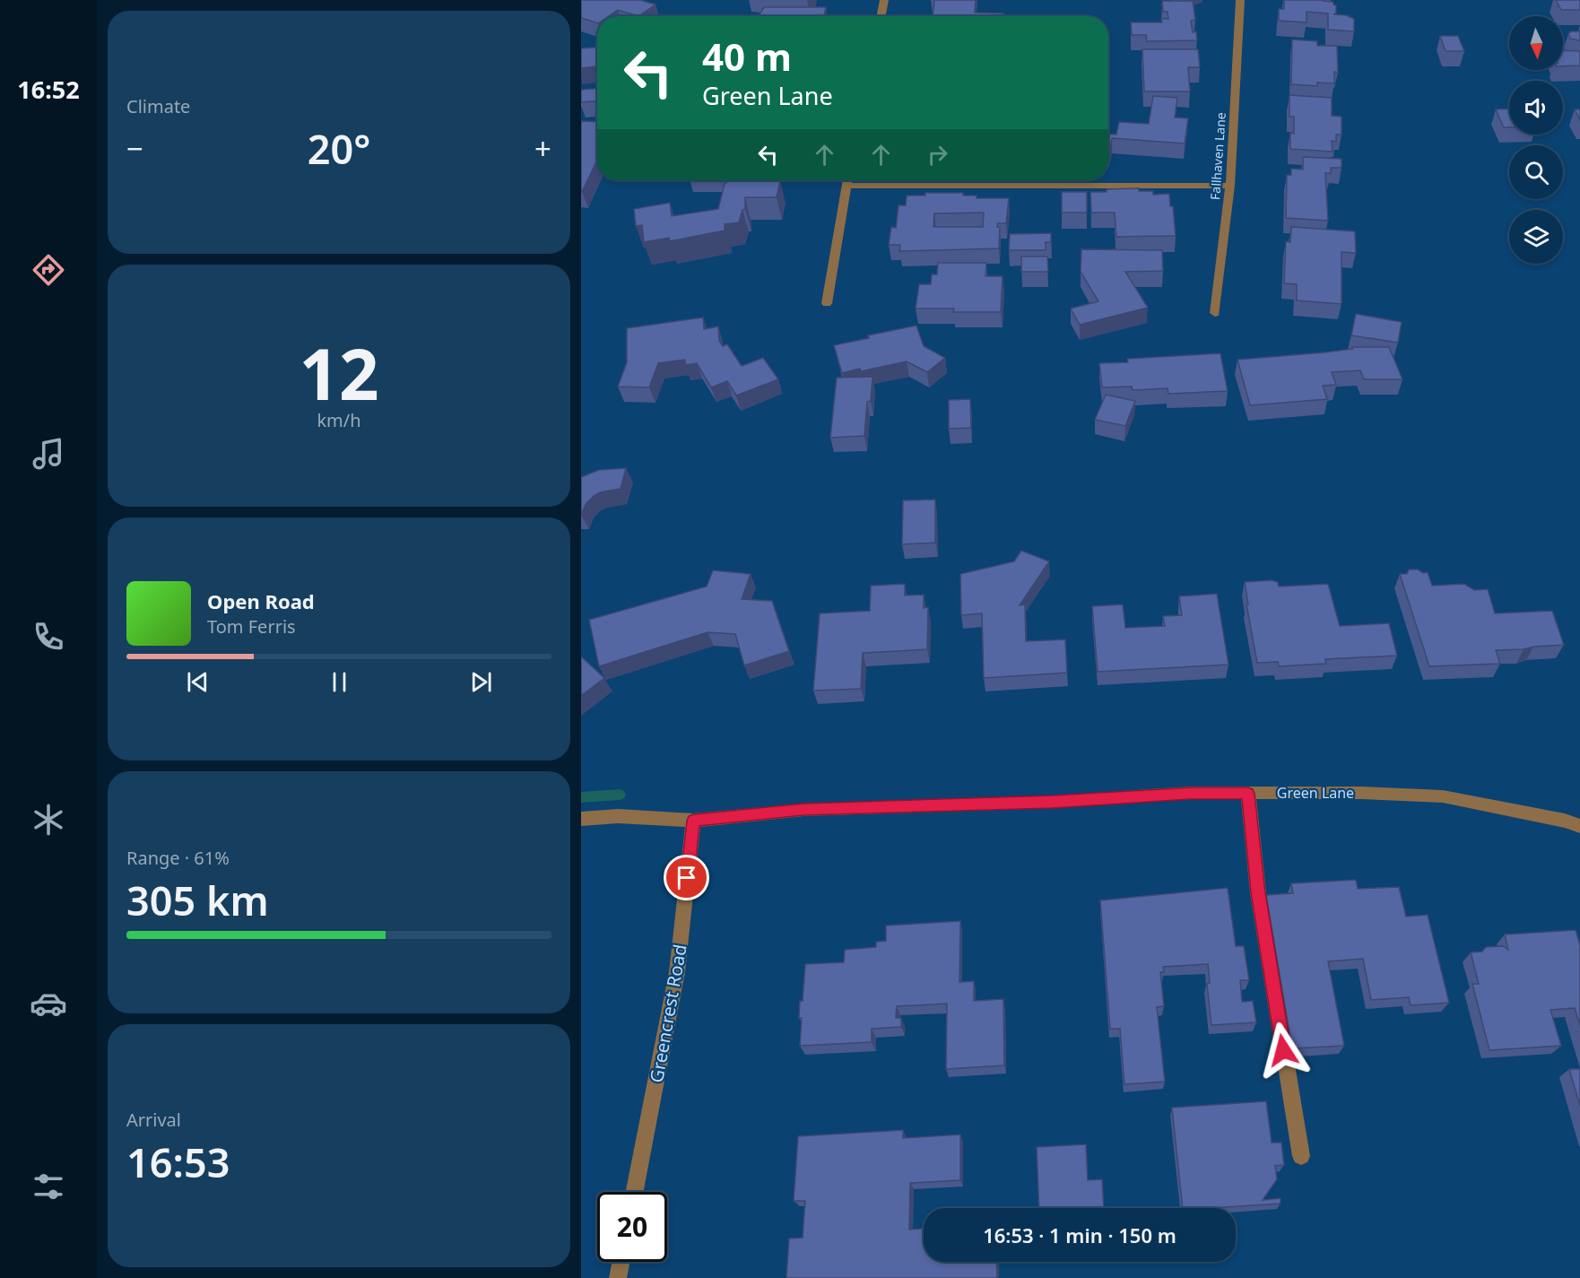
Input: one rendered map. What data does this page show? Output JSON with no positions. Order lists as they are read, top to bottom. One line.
{"streets":{"street":["Fallhaven Lane","Green Lane","Greencrest Road"]},"crossings":[["Green Lane","Greencrest Road"]],"north":"bottom","page":{"tabs":"16:52","tile":["Climate",["12","km/h"],["Range · 61%","305 km"],["Arrival","16:53"]],"turn":["40 m","Green Lane"],"heat":["−","20°","+"],"song":["Open Road","Tom Ferris"],"limit":"20","trip":"16:53 · 1 min · 150 m"}}
